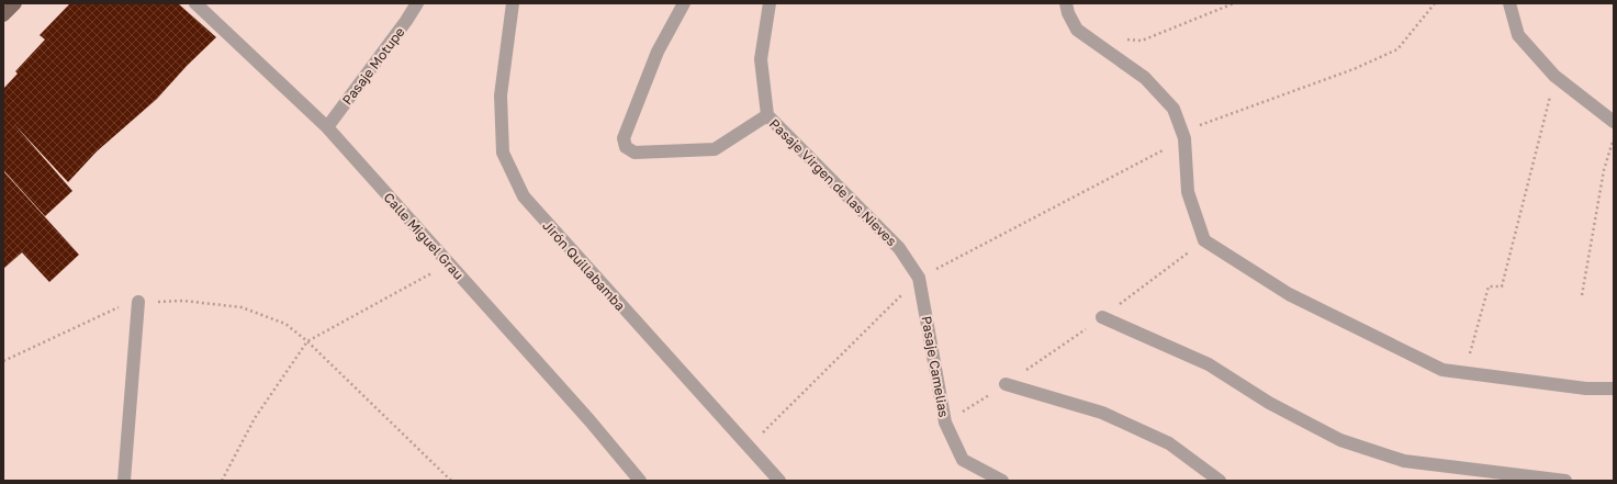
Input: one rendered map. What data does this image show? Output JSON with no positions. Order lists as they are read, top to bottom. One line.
{"streets":{"street":["Pasaje Motupe","Pasaje Virgen de las Nieves","Calle Miguel Grau","Jirón Quillabamba","Pasaje Camelias"]},"crossings":[["Pasaje Motupe","Calle Miguel Grau"],["Pasaje Virgen de las Nieves","Pasaje Camelias"]]}
